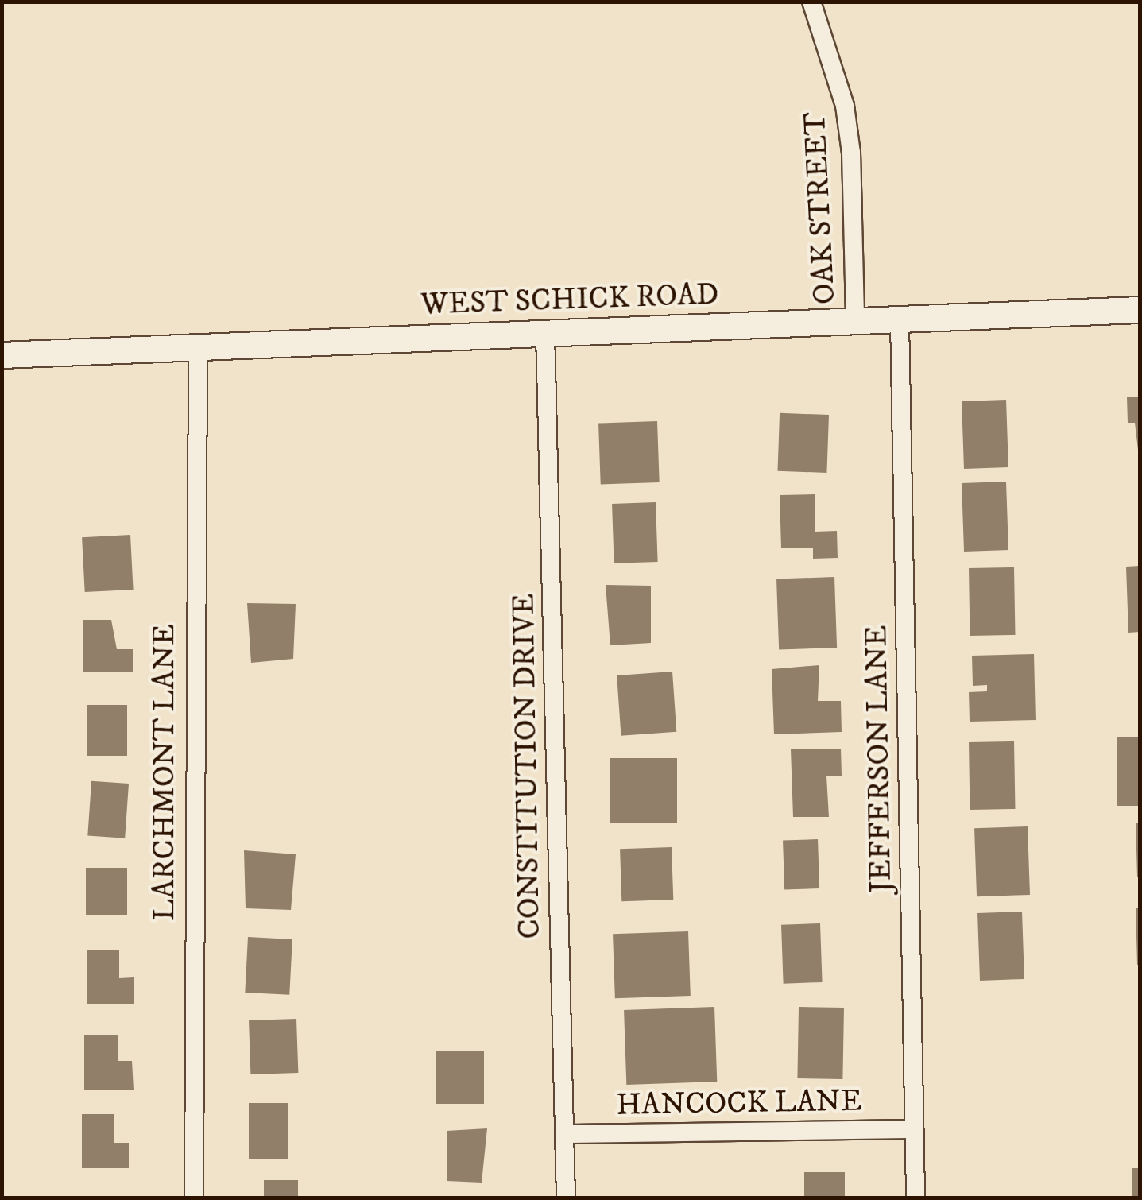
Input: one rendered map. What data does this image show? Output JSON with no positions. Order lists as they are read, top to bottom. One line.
{"streets":{"street":["OAK STREET","WEST SCHICK ROAD","JEFFERSON LANE","CONSTITUTION DRIVE","LARCHMONT LANE","HANCOCK LANE"]},"crossings":[["OAK STREET","WEST SCHICK ROAD"],["WEST SCHICK ROAD","JEFFERSON LANE"],["WEST SCHICK ROAD","CONSTITUTION DRIVE"],["WEST SCHICK ROAD","LARCHMONT LANE"],["JEFFERSON LANE","HANCOCK LANE"],["CONSTITUTION DRIVE","HANCOCK LANE"]]}
